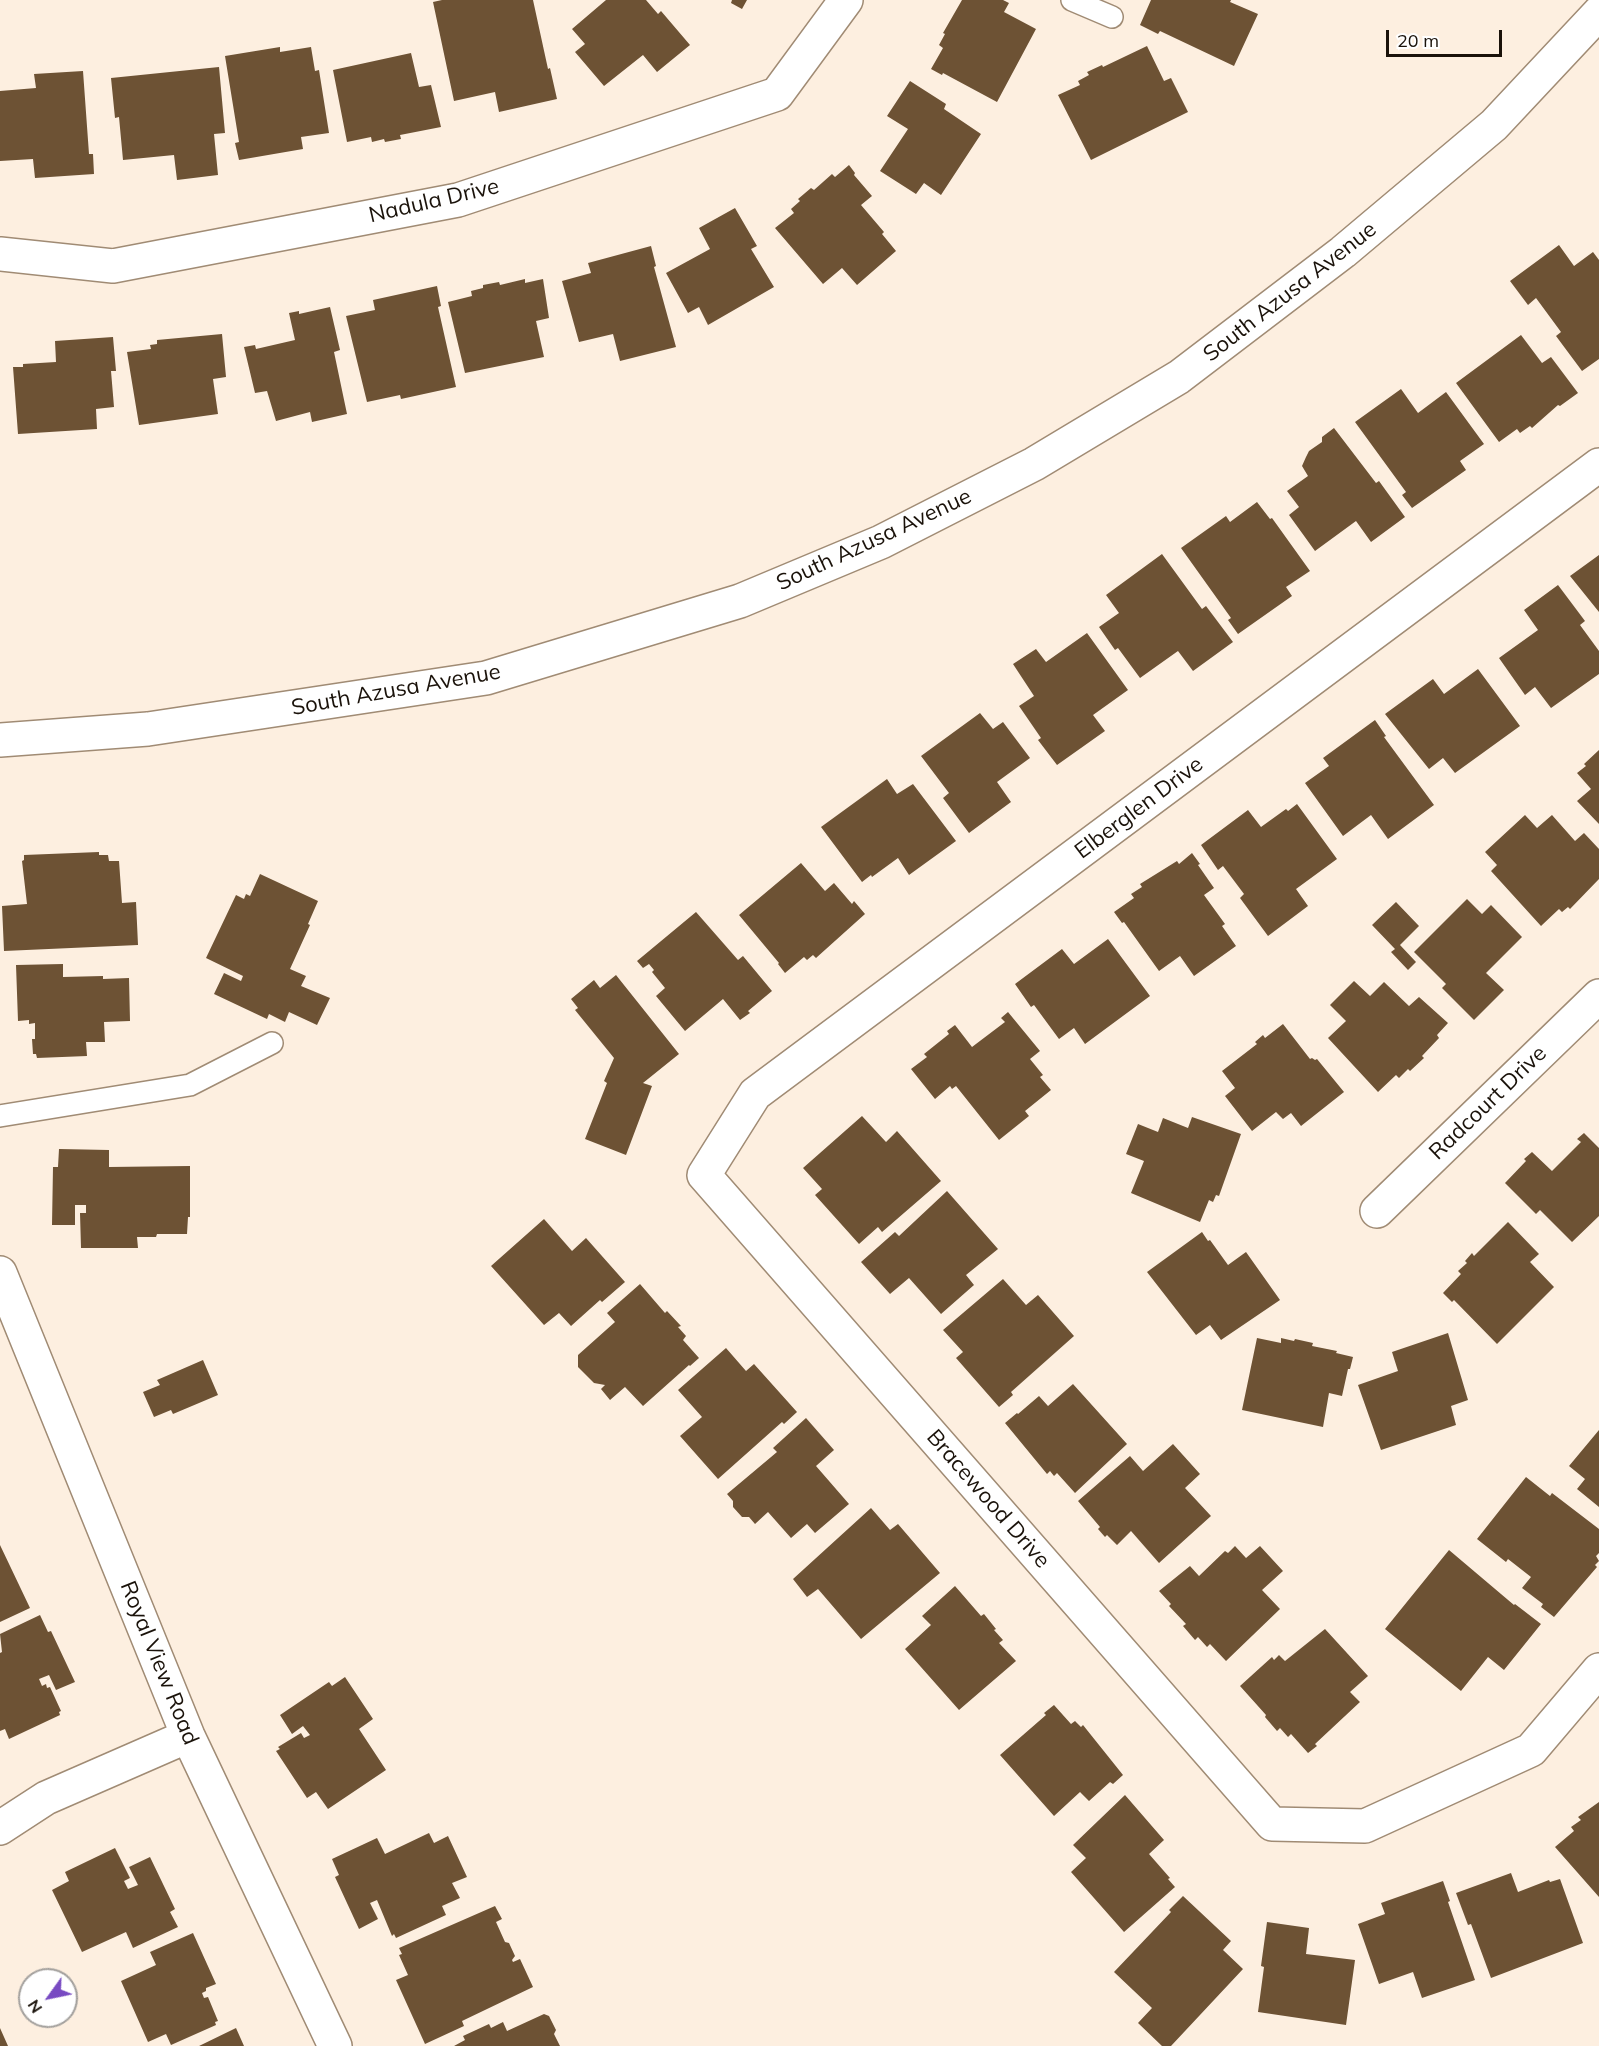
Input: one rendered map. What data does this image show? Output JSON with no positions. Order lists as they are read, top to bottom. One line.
{"streets":{"street":["Nadula Drive","South Azusa Avenue","Elberglen Drive","Radcourt Drive","Bracewood Drive","Royal View Road"]},"crossings":[["Elberglen Drive","Bracewood Drive"]],"scale_bar":"20 m","north":"bottom left"}
